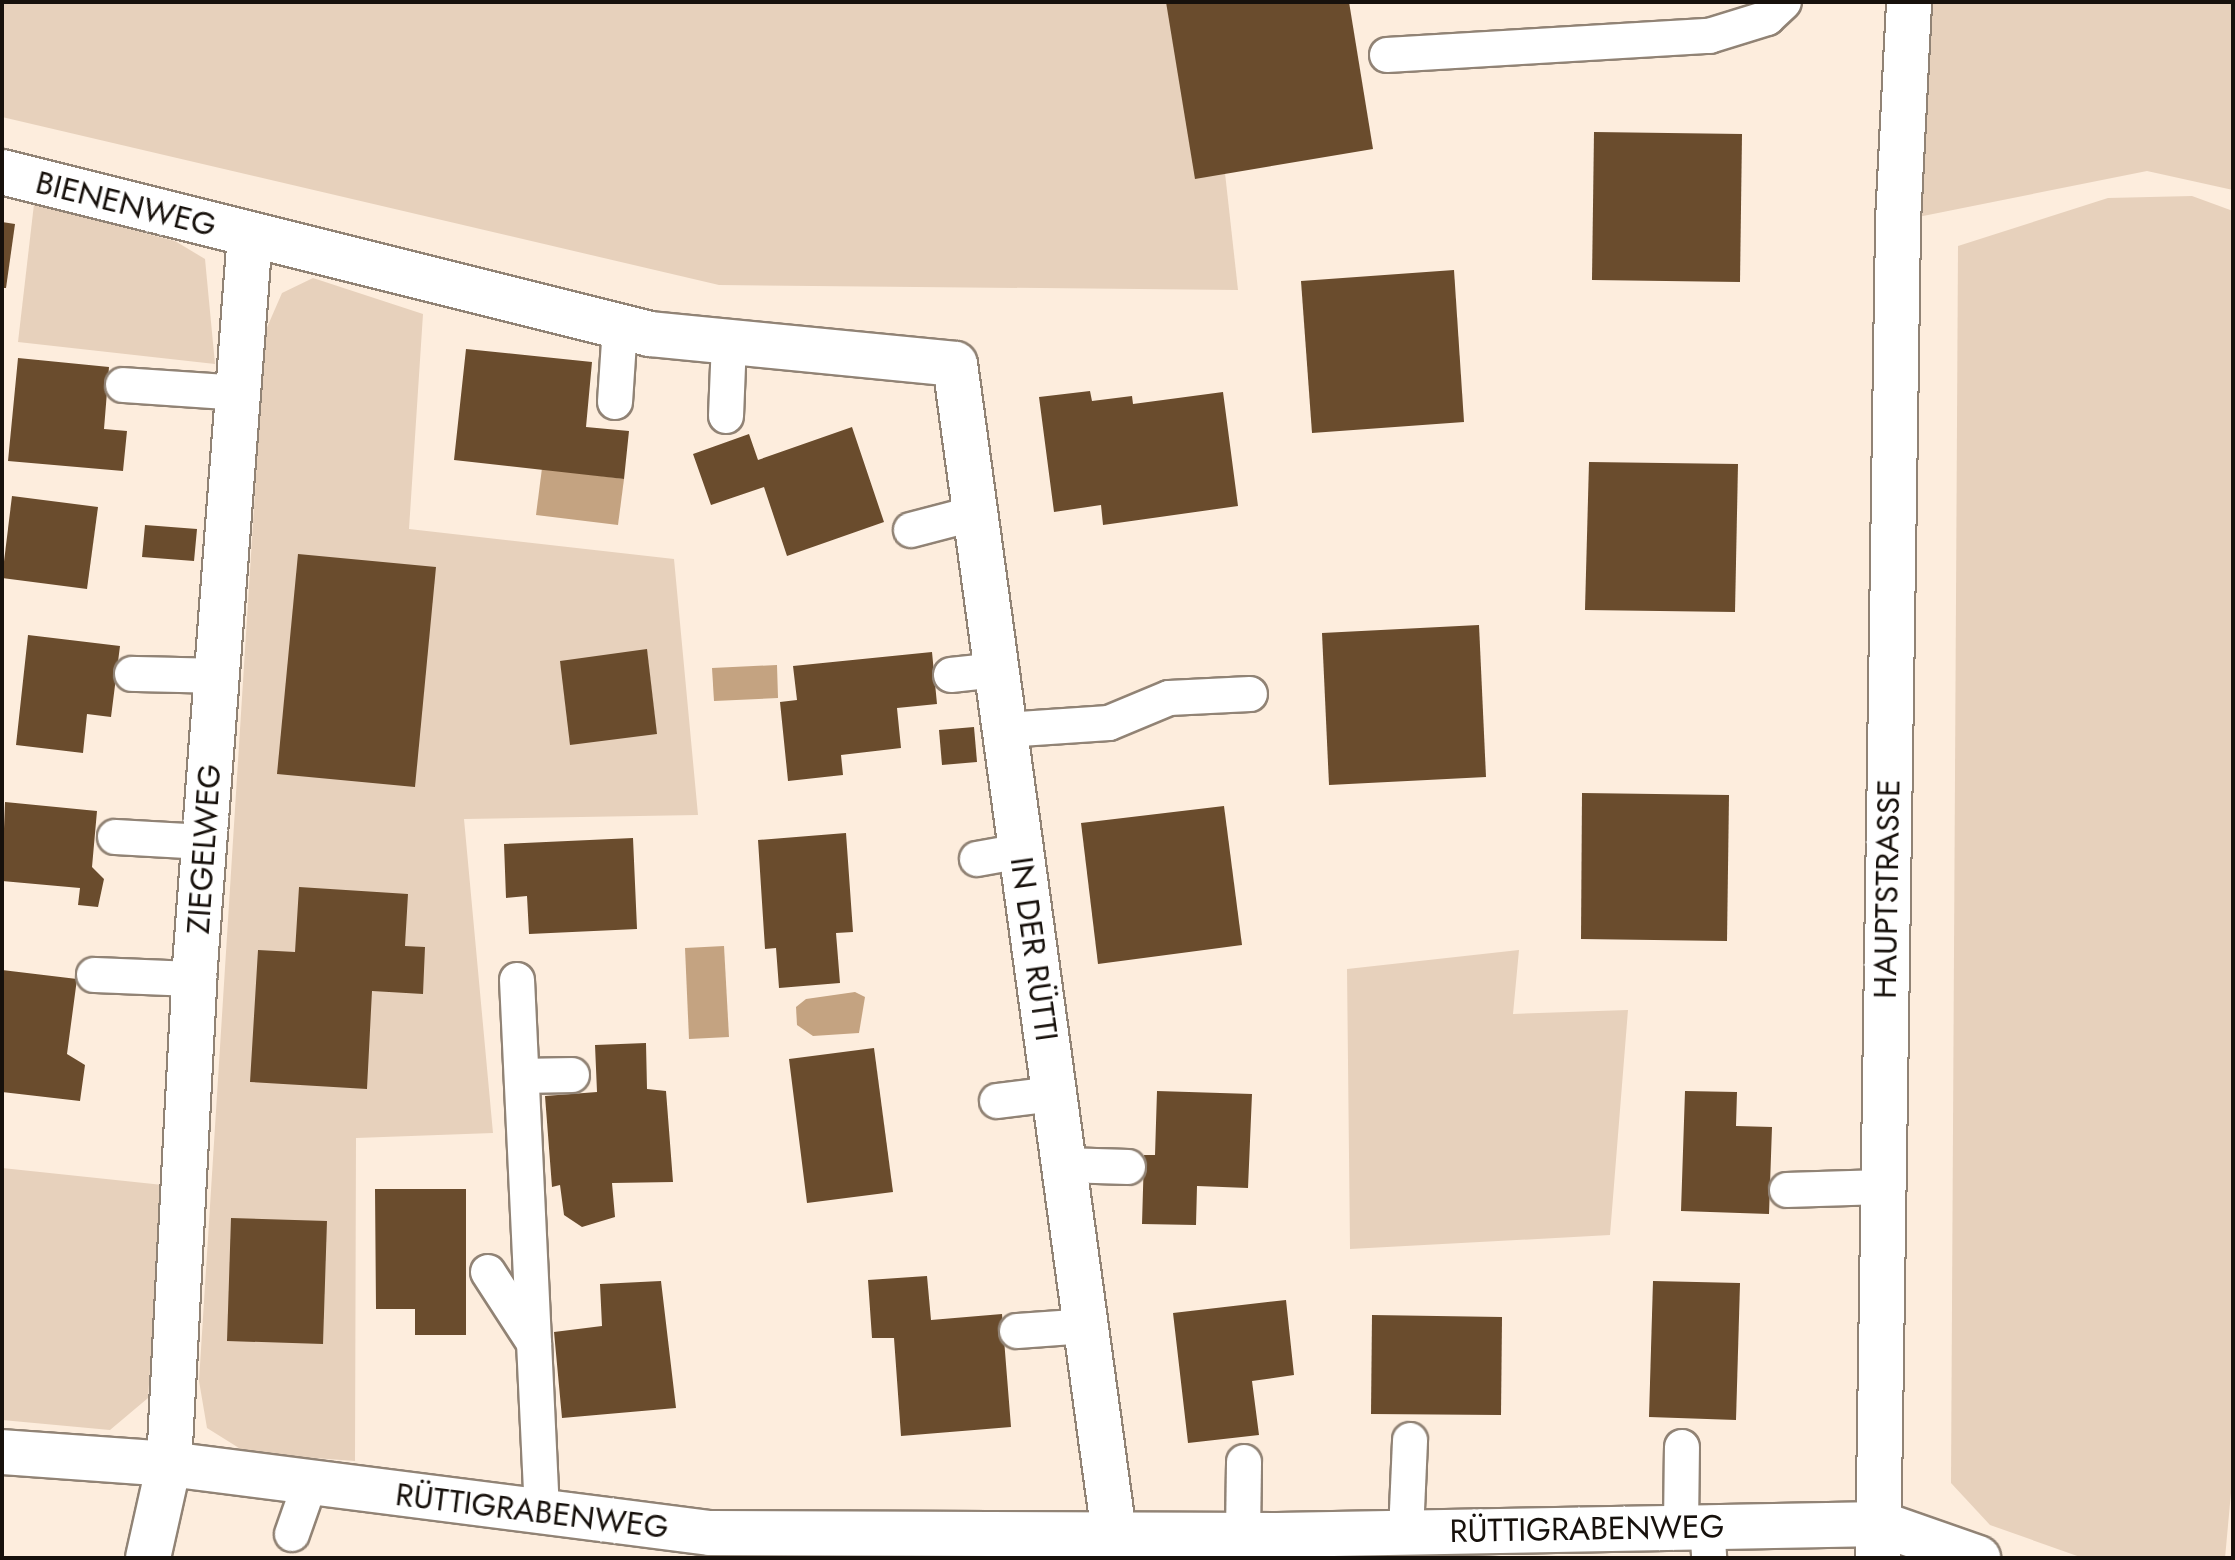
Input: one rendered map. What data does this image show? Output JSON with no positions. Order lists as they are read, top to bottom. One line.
{"streets":{"street":["BIENENWEG","ZIEGELWEG","HAUPTSTRASSE","IN DER RÜTTI","RÜTTIGRABENWEG"]},"crossings":[["BIENENWEG","ZIEGELWEG"],["BIENENWEG","IN DER RÜTTI"],["ZIEGELWEG","RÜTTIGRABENWEG"],["HAUPTSTRASSE","RÜTTIGRABENWEG"],["IN DER RÜTTI","RÜTTIGRABENWEG"]]}
